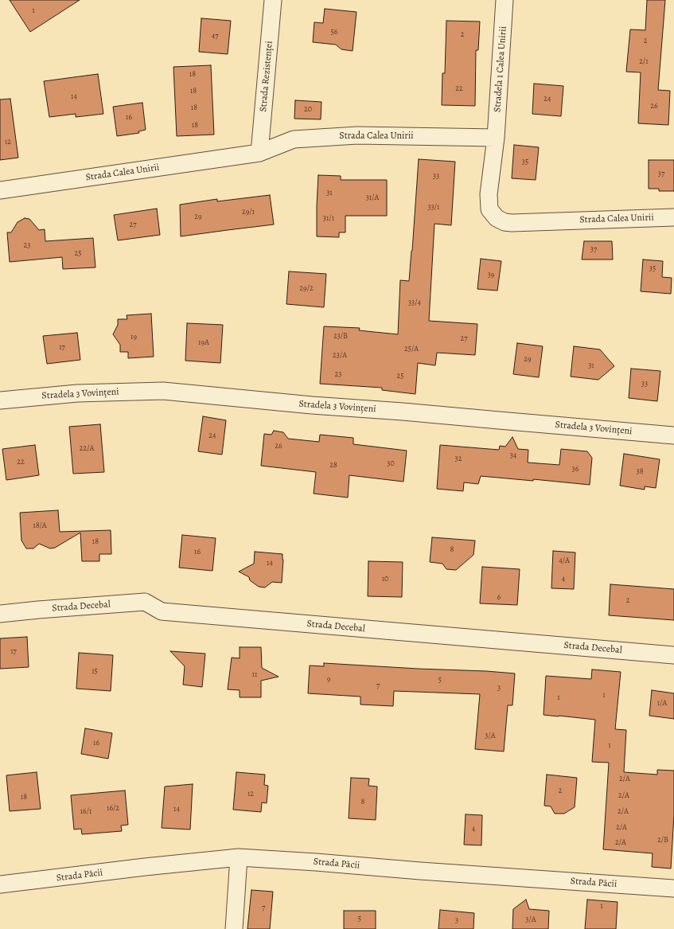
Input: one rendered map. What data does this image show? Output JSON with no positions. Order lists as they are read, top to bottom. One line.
{"streets":{"street":["Stradela 1 Calea Unirii","Strada Rezistenței","Strada Calea Unirii","Stradela 3 Vovințeni","Strada Decebal","Strada Păcii"]},"crossings":[["Stradela 1 Calea Unirii","Strada Calea Unirii"],["Strada Rezistenței","Strada Calea Unirii"]],"house_numbers":["1","56","2","47","2","2/1","18","22","18","14","24","26","18","20","16","18","12","35","37","33","31","31/A","33/1","29/1","29","31/1","27","23","37","25","35","39","29/2","33/4","23/B","19","27","19A","17","25/A","23/A","29","31","23","25","33","24","26","22/A","34","32","22","30","28","36","38","18/A","18","8","16","4/A","14","10","4","6","2","17","15","11","9","5","7","3","1","1","1/A","3/A","16","1","2/A","2","12","2/A","18","8","16/2","14","16/1","2/A","2/A","4","2/B","2/A","1","7","5","3/A","3"]}
